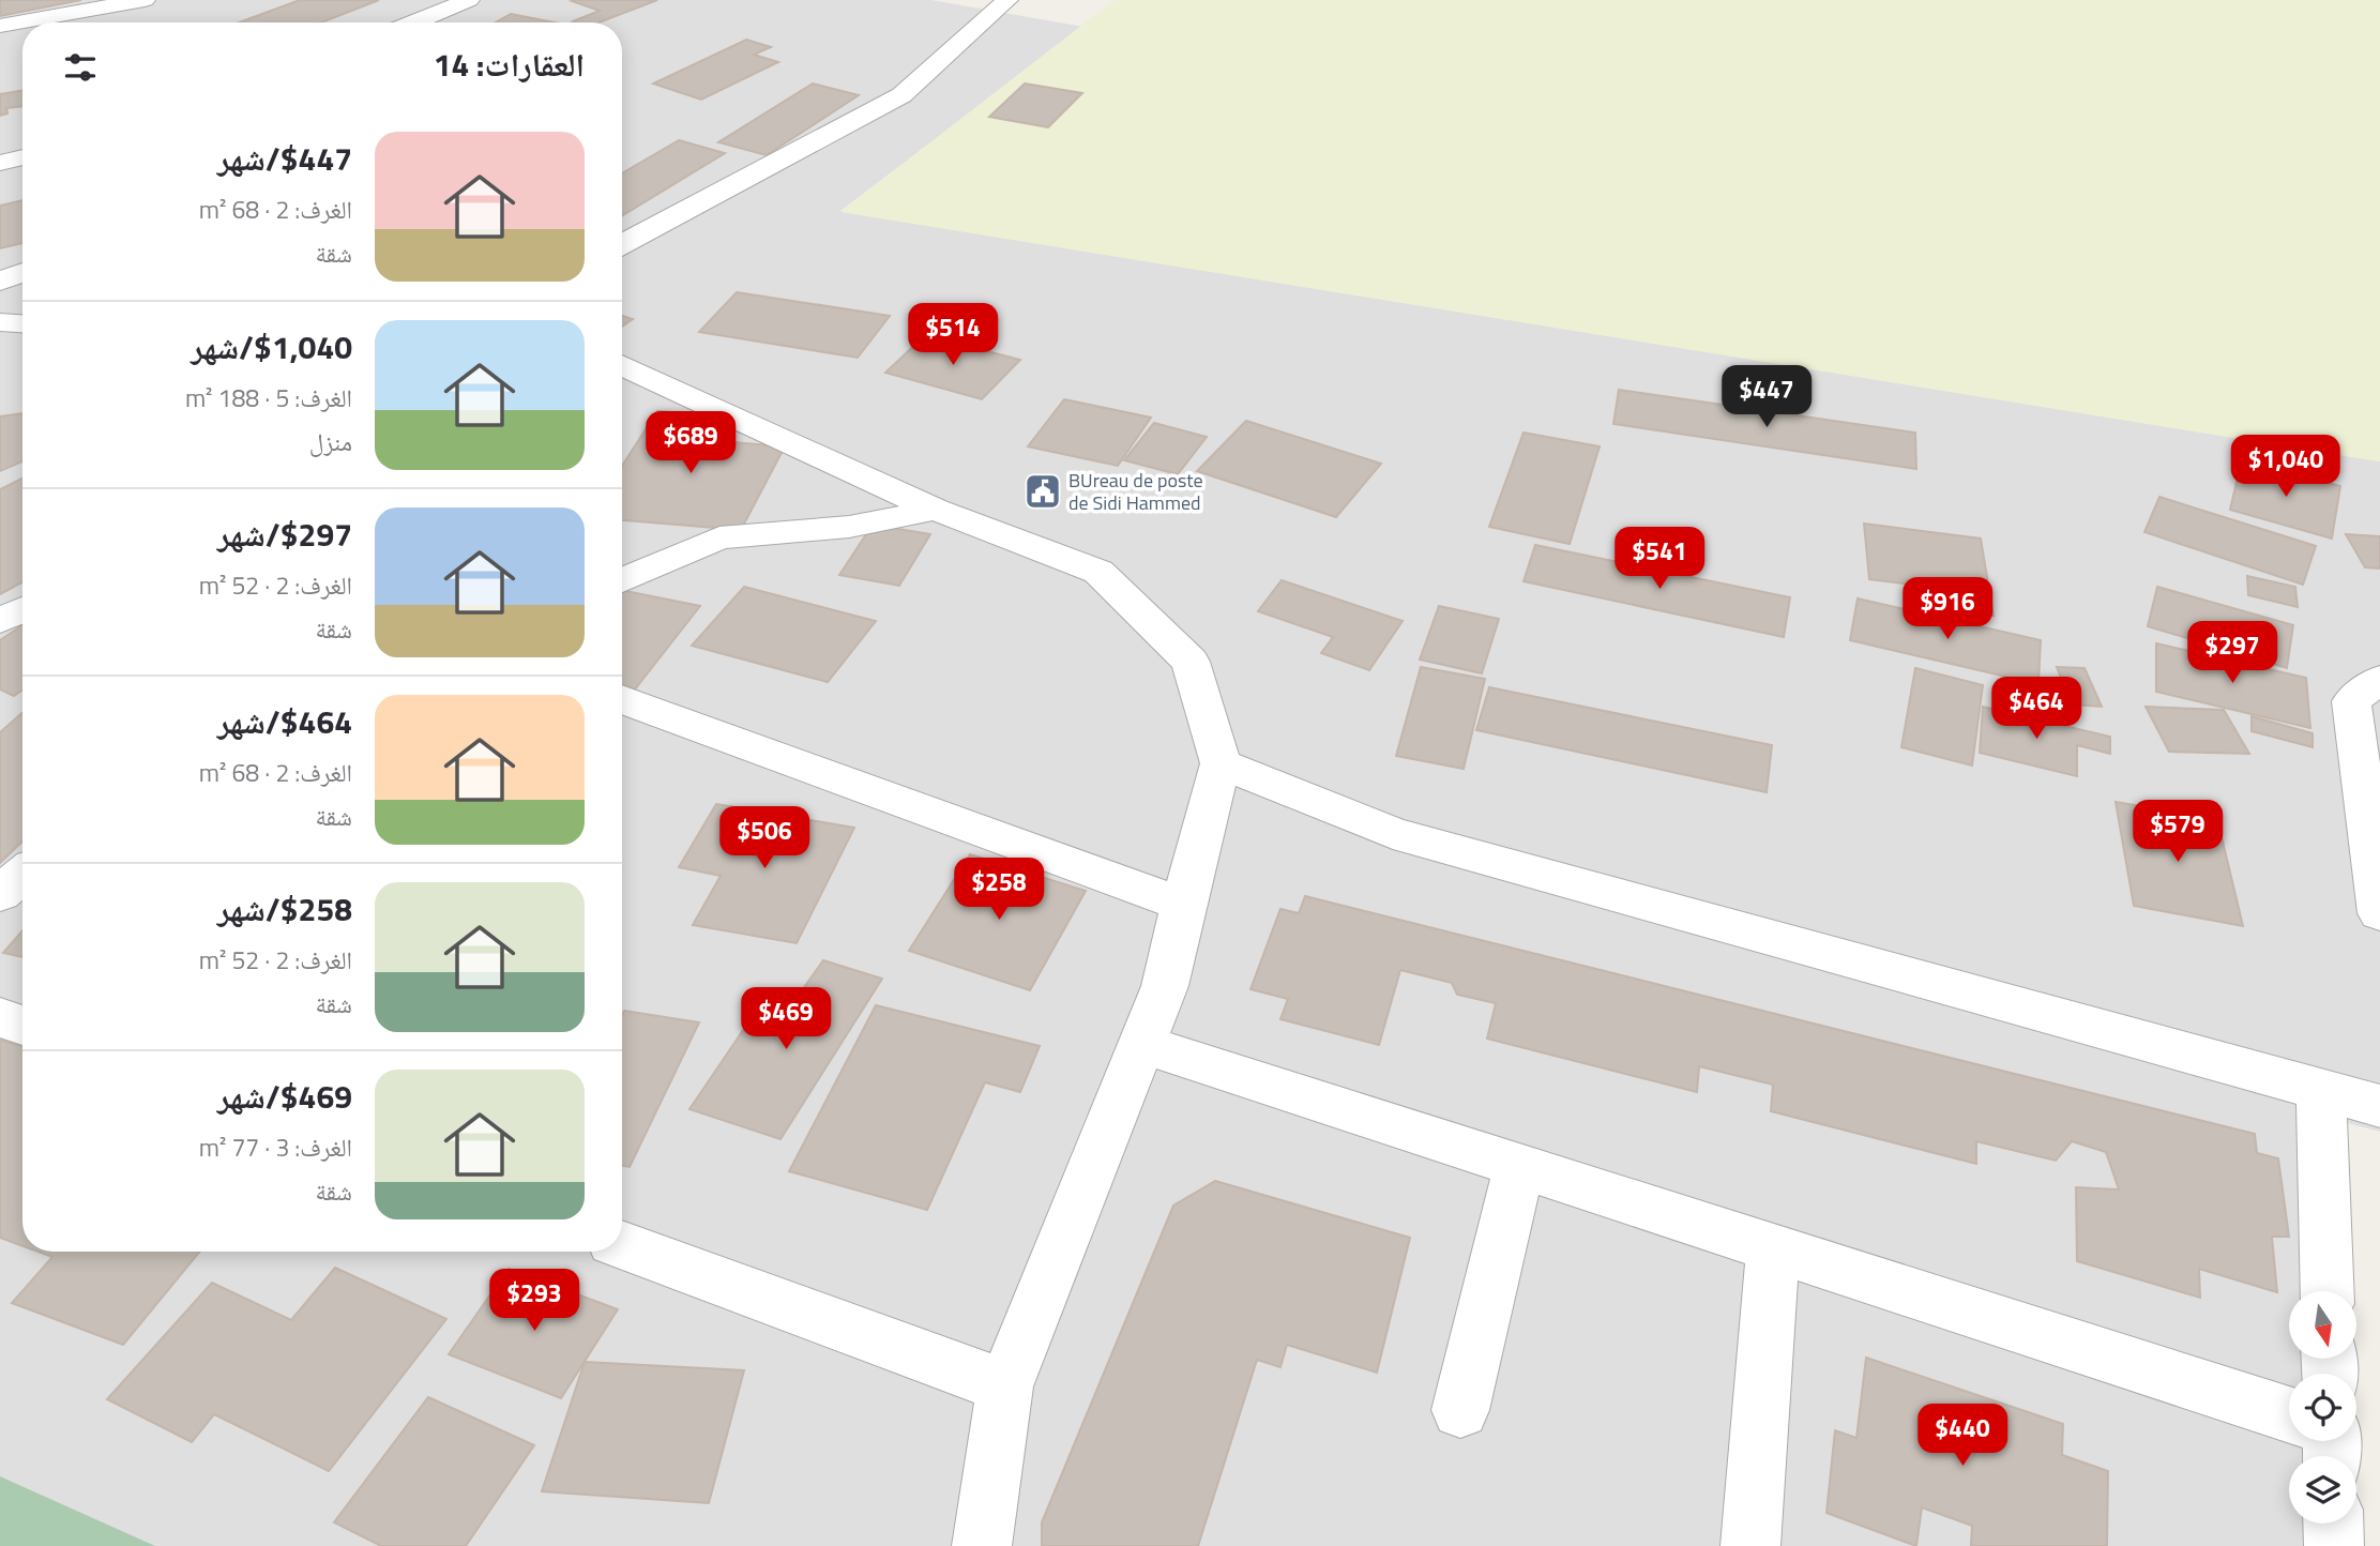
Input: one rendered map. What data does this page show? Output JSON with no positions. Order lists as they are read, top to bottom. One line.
{"places":{"public building":["BUreau de poste de Sidi Hammed"]},"north":"bottom","page":{"heading":"العقارات: 14","list":[{"name":"$447/شهر","note":"الغرف: 2 · 68 m² · شقة"},{"name":"$1,040/شهر","note":"الغرف: 5 · 188 m² · منزل"},{"name":"$297/شهر","note":"الغرف: 2 · 52 m² · شقة"},{"name":"$464/شهر","note":"الغرف: 2 · 68 m² · شقة"},{"name":"$258/شهر","note":"الغرف: 2 · 52 m² · شقة"},{"name":"$469/شهر","note":"الغرف: 3 · 77 m² · شقة"}],"price":["$514","$447","$689","$1,040","$541","$916","$297","$464","$579","$506","$258","$469","$293","$440"]}}
